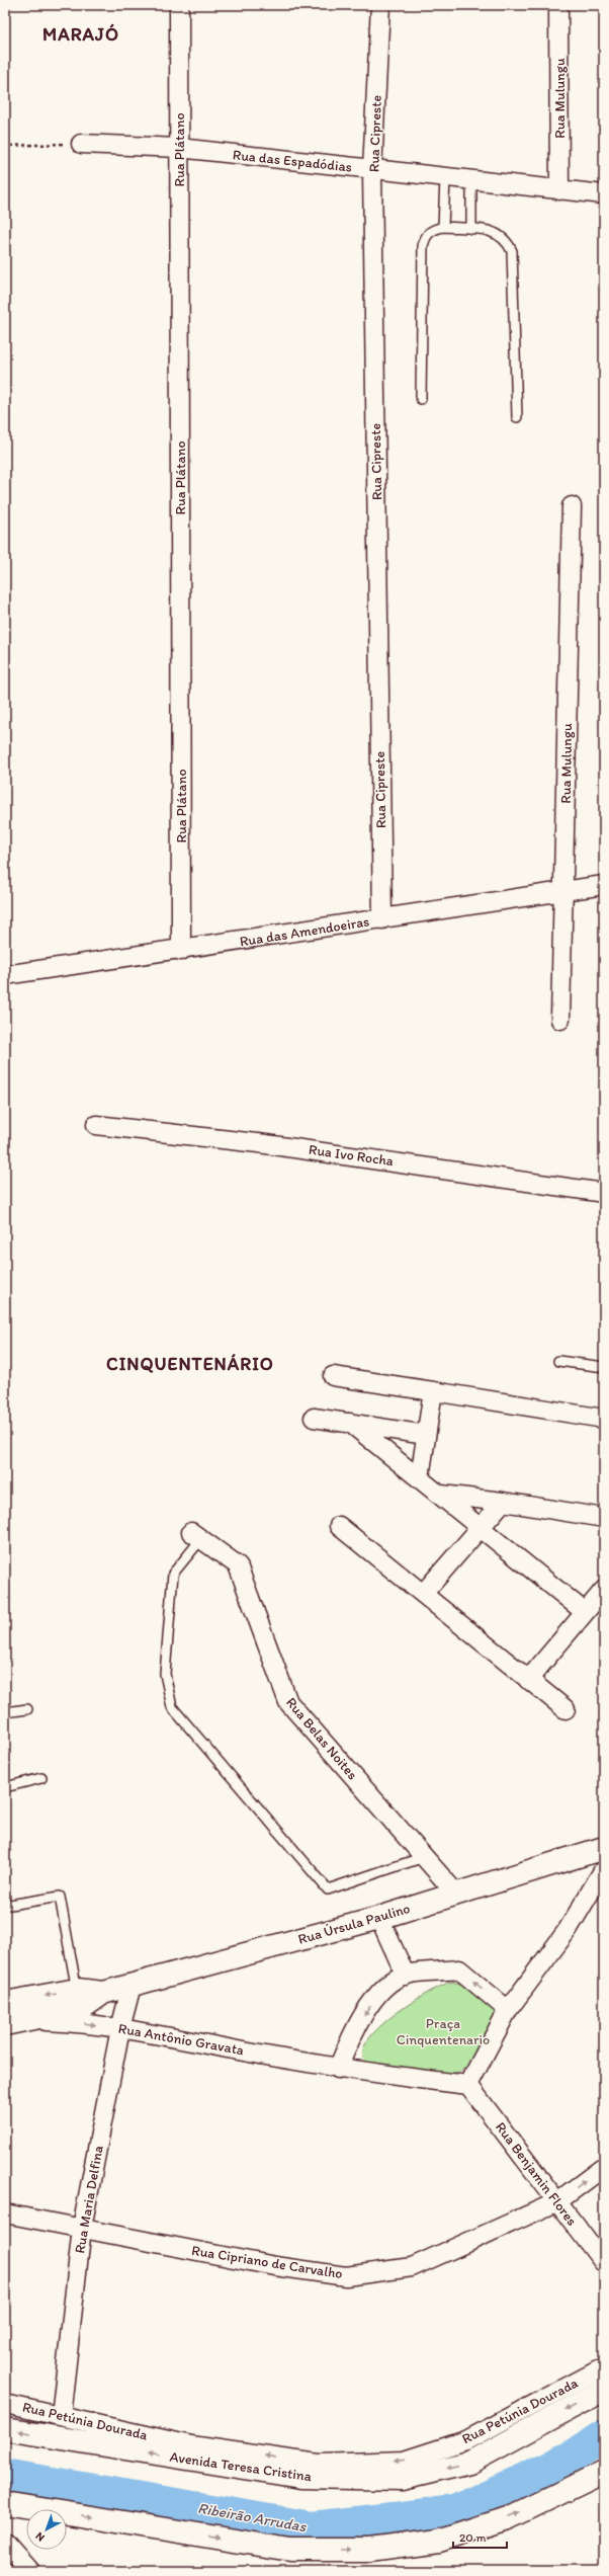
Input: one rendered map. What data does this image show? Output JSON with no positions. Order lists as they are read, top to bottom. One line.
{"streets":{"main road":["Rua Úrsula Paulino","Avenida Teresa Cristina"],"street":["Rua Mulungu","Rua Cipreste","Rua Plátano","Rua das Espadódias","Rua das Amendoeiras","Rua Ivo Rocha","Rua Belas Noites","Rua Antônio Gravata","Rua Benjamin Flores","Rua Maria Delfina","Rua Cipriano de Carvalho","Rua Petúnia Dourada"]},"crossings":[["Rua Mulungu","Rua das Espadódias"],["Rua Mulungu","Rua das Amendoeiras"],["Rua Cipreste","Rua das Espadódias"],["Rua Cipreste","Rua das Amendoeiras"],["Rua Plátano","Rua das Espadódias"],["Rua Plátano","Rua das Amendoeiras"],["Rua Belas Noites","Rua Úrsula Paulino"],["Rua Úrsula Paulino","Rua Antônio Gravata"],["Rua Úrsula Paulino","Rua Maria Delfina"],["Rua Antônio Gravata","Rua Benjamin Flores"],["Rua Antônio Gravata","Rua Maria Delfina"],["Rua Benjamin Flores","Rua Cipriano de Carvalho"],["Rua Maria Delfina","Rua Cipriano de Carvalho"],["Rua Maria Delfina","Rua Petúnia Dourada"]],"one_way":["Rua Petúnia Dourada"],"districts":["MARAJÓ","CINQUENTENÁRIO"],"water":["Ribeirão Arrudas"],"parks":["Praça Cinquentenario"],"scale_bar":"20 m","north":"bottom left"}
